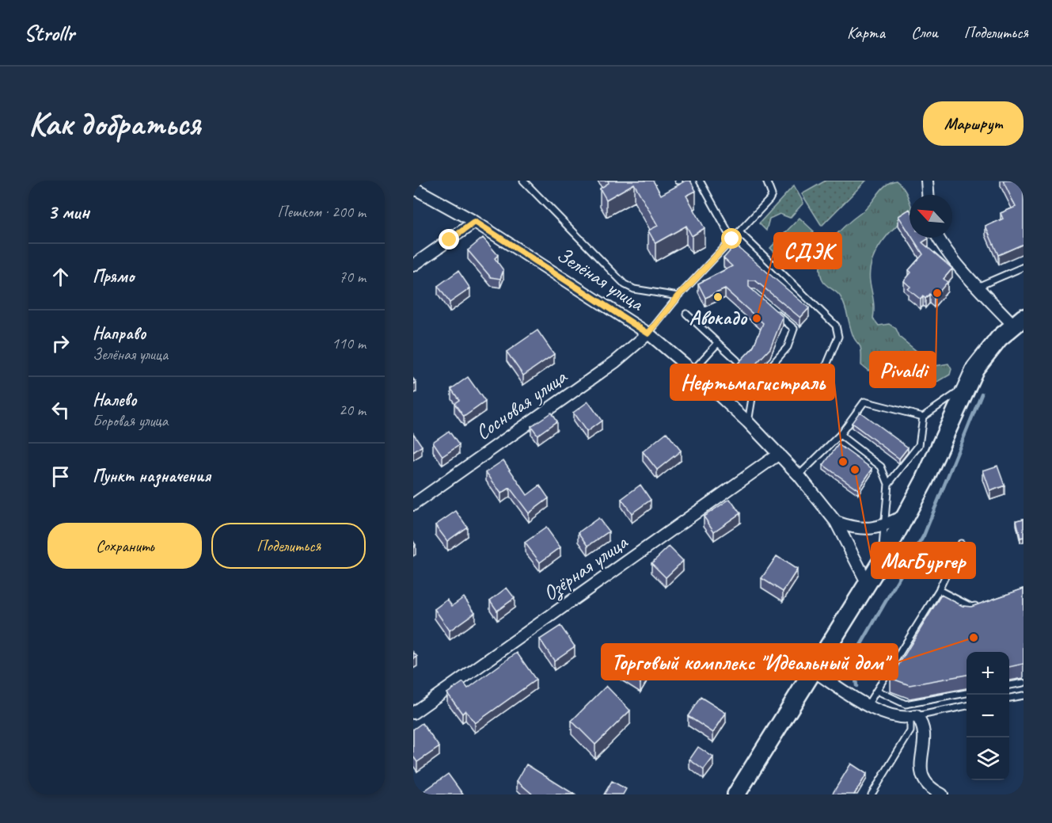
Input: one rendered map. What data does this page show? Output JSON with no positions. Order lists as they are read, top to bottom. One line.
{"streets":{"street":["Зелёная улица","Сосновая улица","Озёрная улица"]},"crossings":[["Зелёная улица","Сосновая улица"],["Зелёная улица","Озёрная улица"]],"places":["Pivaldi","Авокадо","СДЭК","Нефтьмагистраль","МагБургер","Торговый комплекс \"Идеальный дом\""],"north":"top left","page":{"header":"Strollr","nav":["Карта","Слои","Поделиться"],"buttons":["Маршрут",["Сохранить","Поделиться"]],"title":"Как добраться","heading":["3 мин","Пешком · 200 m"],"list":[["Прямо","70 m"],["Направо","Зелёная улица","110 m"],["Налево","Боровая улица","20 m"],"Пункт назначения"],"map_buttons":["+","−"]}}
